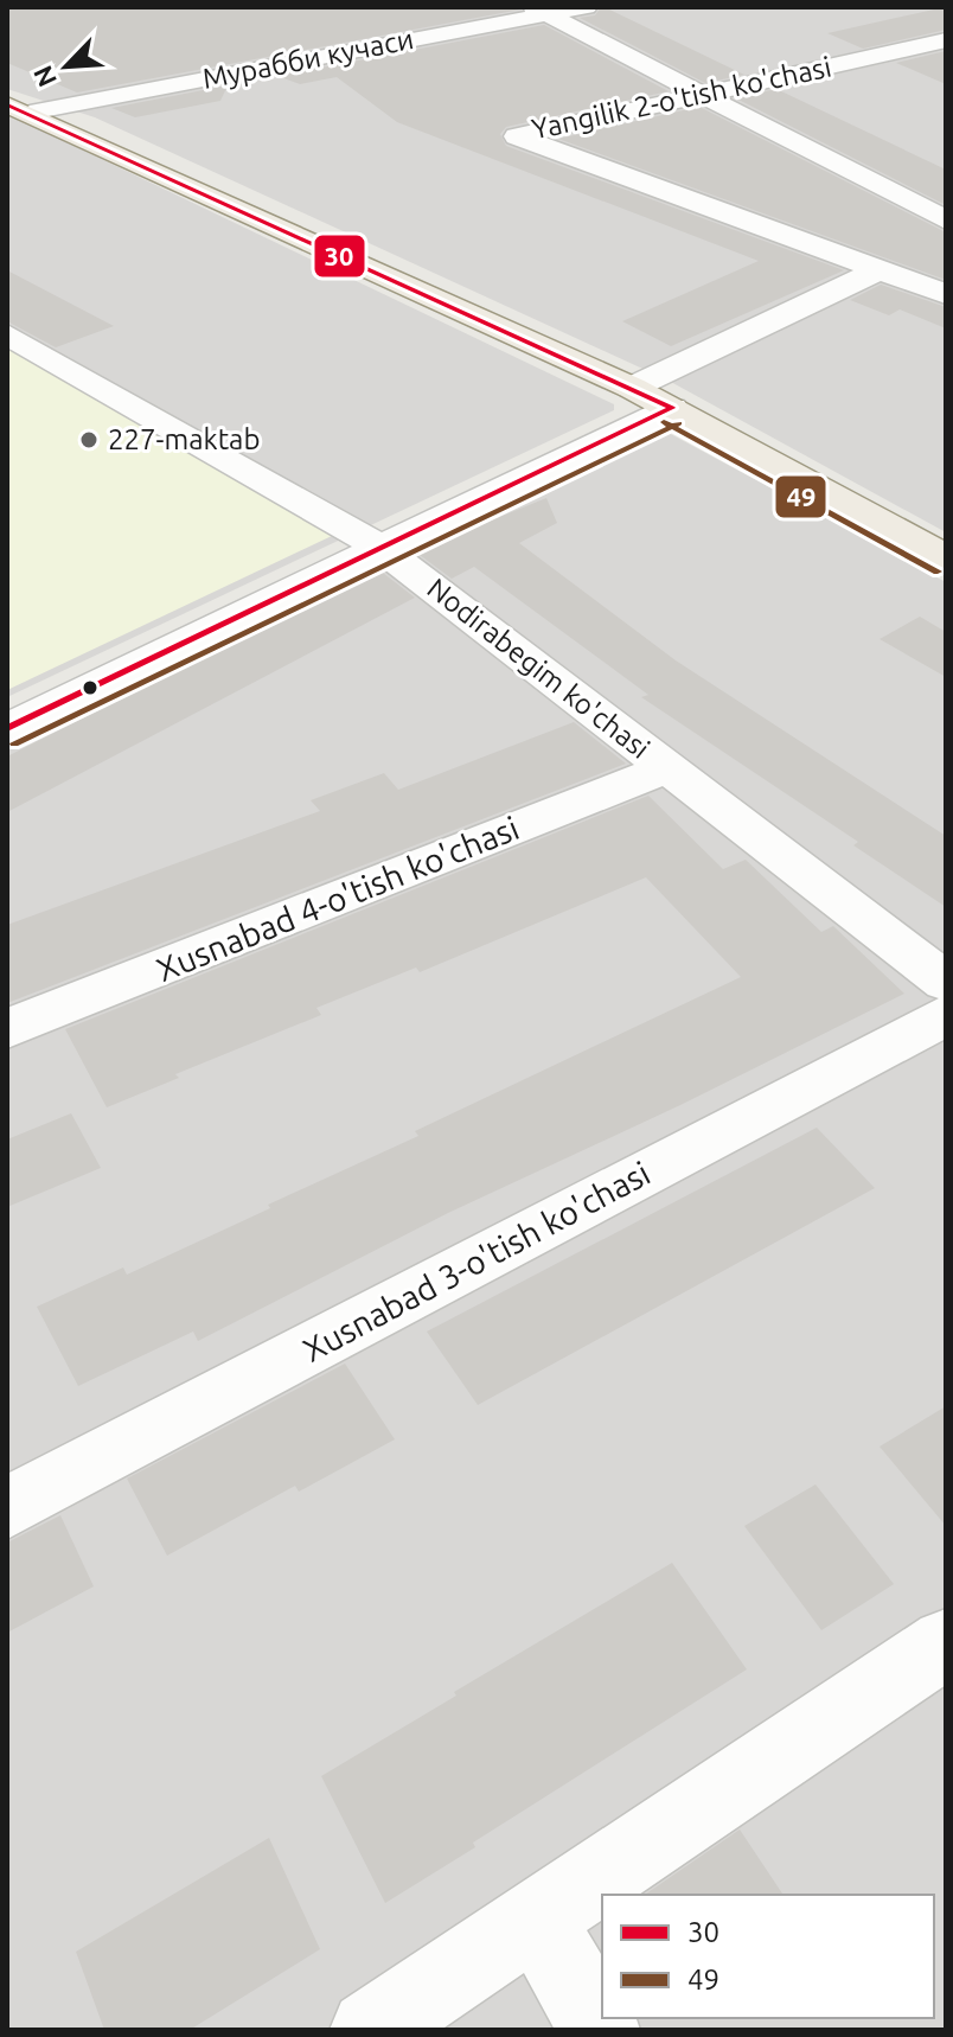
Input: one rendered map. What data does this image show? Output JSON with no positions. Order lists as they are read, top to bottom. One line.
{"streets":{"street":["Мурабби кучаси","Yangilik 2-o'tish ko'chasi","Nodirabegim ko'chasi","Xusnabad 4-o'tish ko'chasi","Xusnabad 3-o'tish ko'chasi"]},"crossings":[["Nodirabegim ko'chasi","Xusnabad 4-o'tish ko'chasi"]],"places":["227-maktab"],"lines":["transit line 30","transit line 49"],"legend":["30","49"],"north":"bottom left"}
